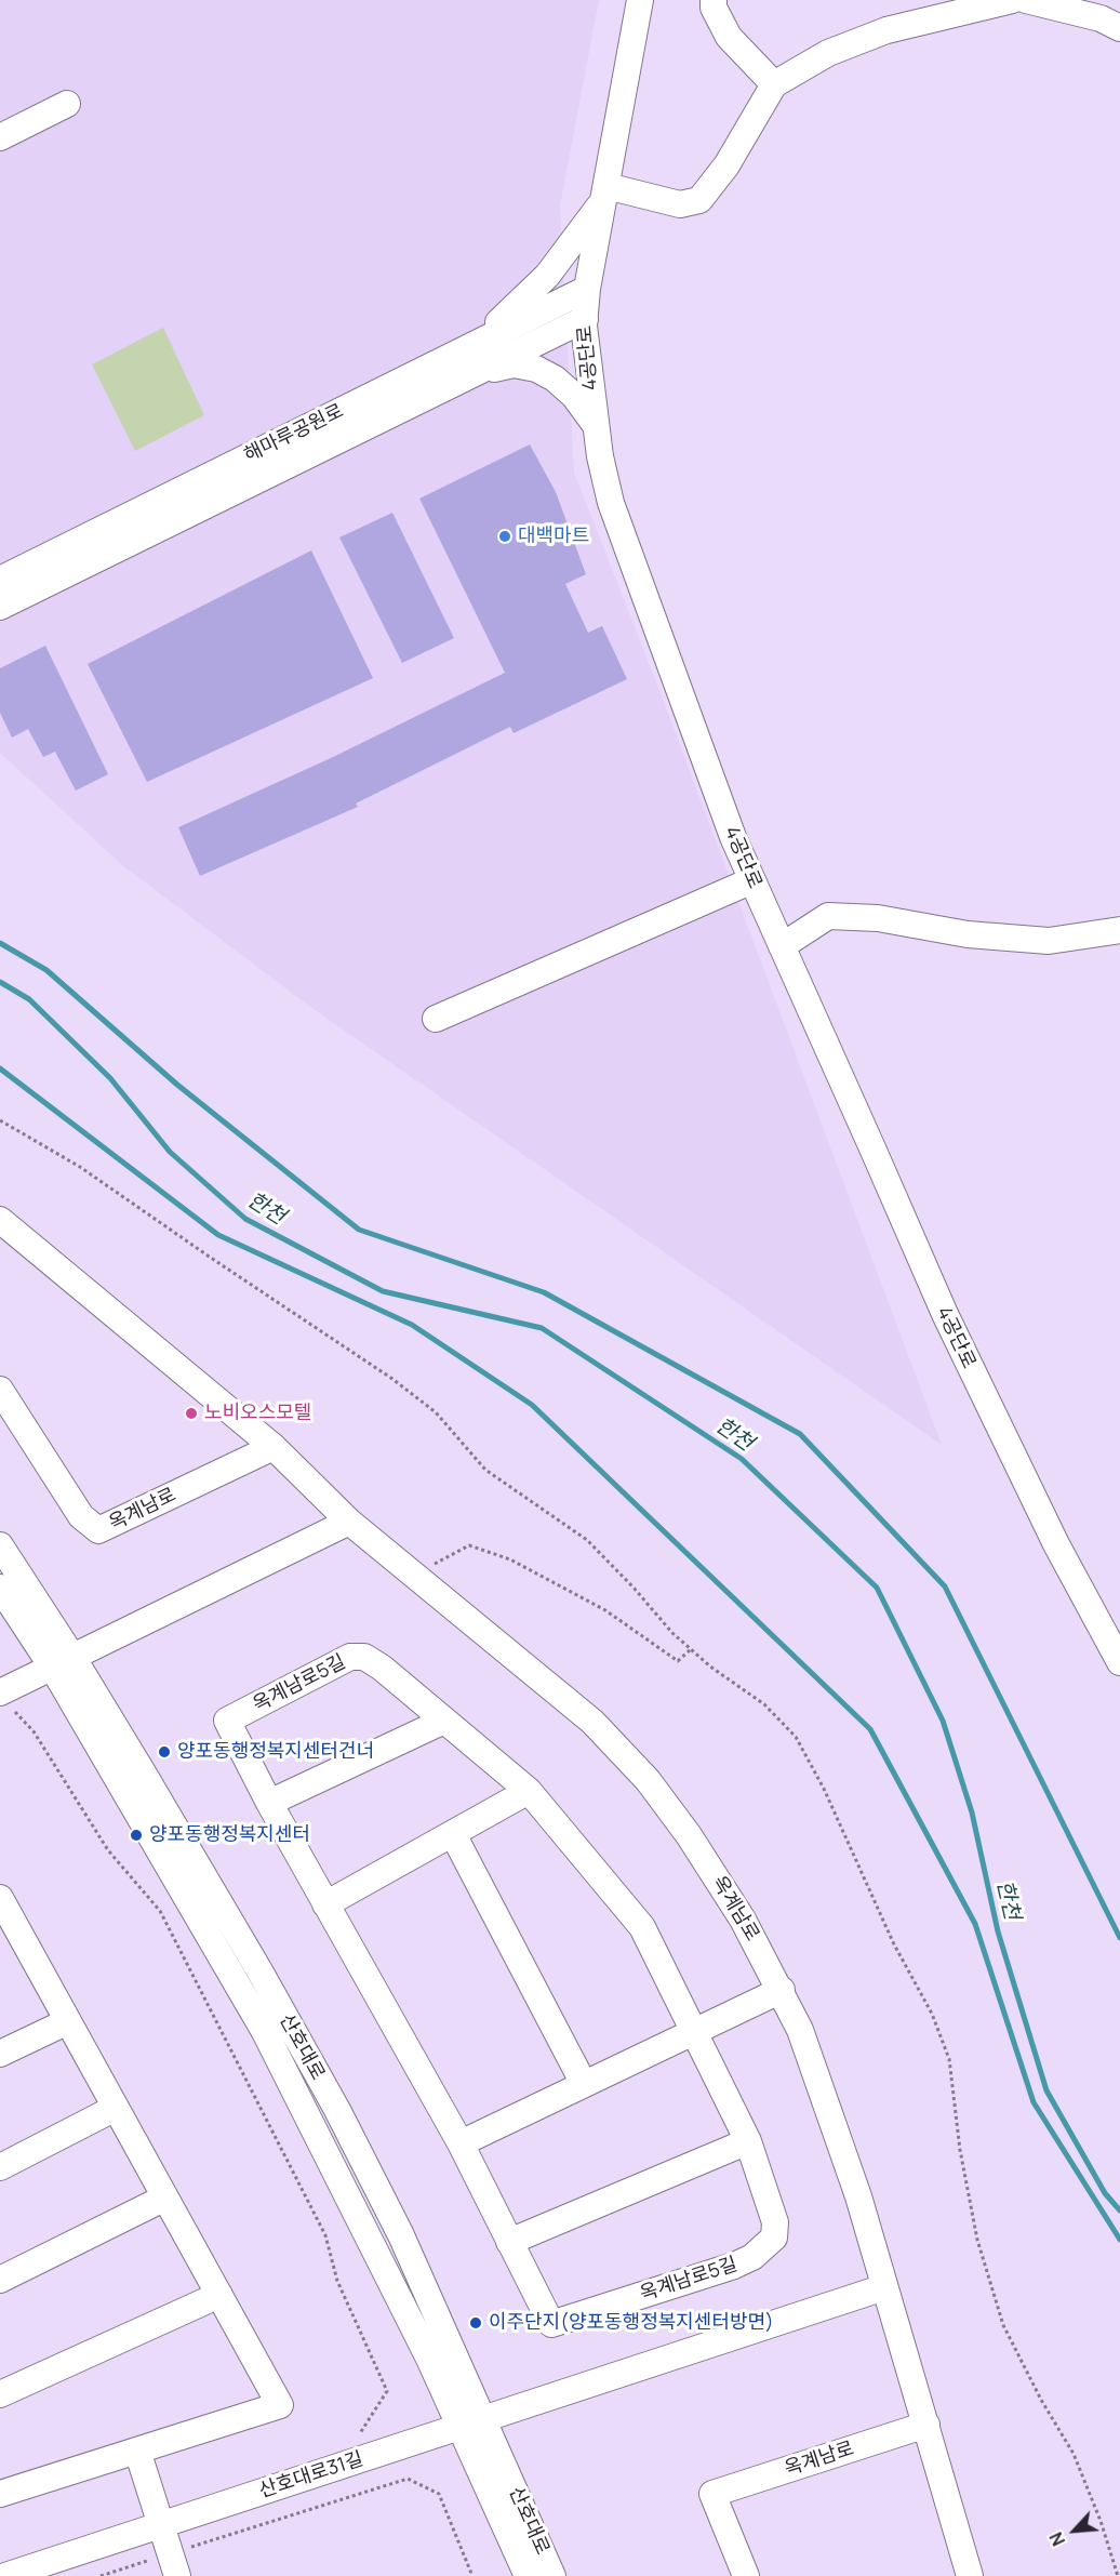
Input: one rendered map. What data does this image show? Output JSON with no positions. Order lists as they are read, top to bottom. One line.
{"streets":{"street":["4공단로","해마루공원로","옥계남로","옥계남로5길","산호대로","산호대로31길"]},"crossings":[["4공단로","해마루공원로"],["옥계남로","산호대로31길"],["산호대로","산호대로31길"]],"water":["한천"],"places":["대백마트","노비오스모텔","양포동행정복지센터건너","양포동행정복지센터","이주단지(양포동행정복지센터방면)"],"north":"bottom left"}
